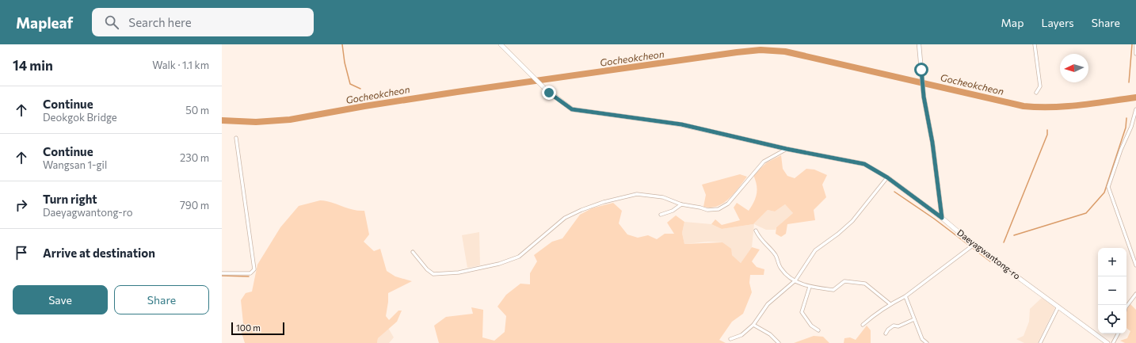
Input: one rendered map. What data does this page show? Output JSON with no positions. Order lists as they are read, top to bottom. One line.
{"streets":{"main road":["Daeyagwantong-ro"]},"water":["Gocheokcheon"],"scale_bar":"100 m","north":"left","page":{"header":"Mapleaf","search":"Search here","nav":["Map","Layers","Share"],"heading":["14 min","Walk · 1.1 km"],"list":[["Continue","Deokgok Bridge","50 m"],["Continue","Wangsan 1-gil","230 m"],["Turn right","Daeyagwantong-ro","790 m"],"Arrive at destination"],"map_buttons":["+","−"],"buttons":["Save","Share"],"scale":"100 m"}}
